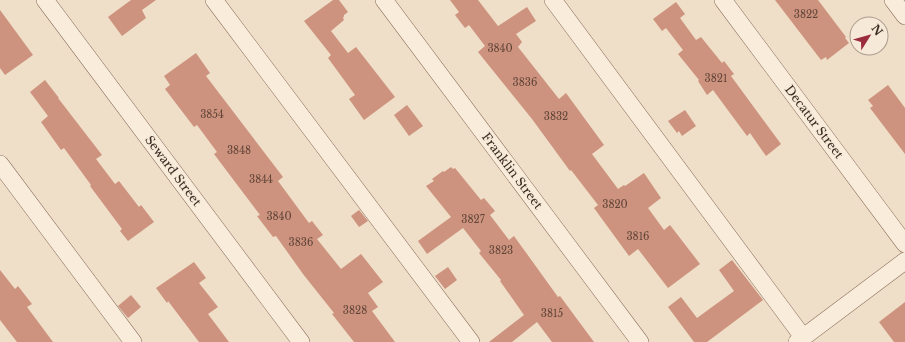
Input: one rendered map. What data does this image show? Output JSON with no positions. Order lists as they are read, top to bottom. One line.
{"streets":{"street":["Decatur Street","Seward Street","Franklin Street"]},"house_numbers":["3822","3840","3821","3836","3854","3832","3848","3844","3820","3840","3827","3816","3836","3823","3828","3815"],"north":"top right"}
